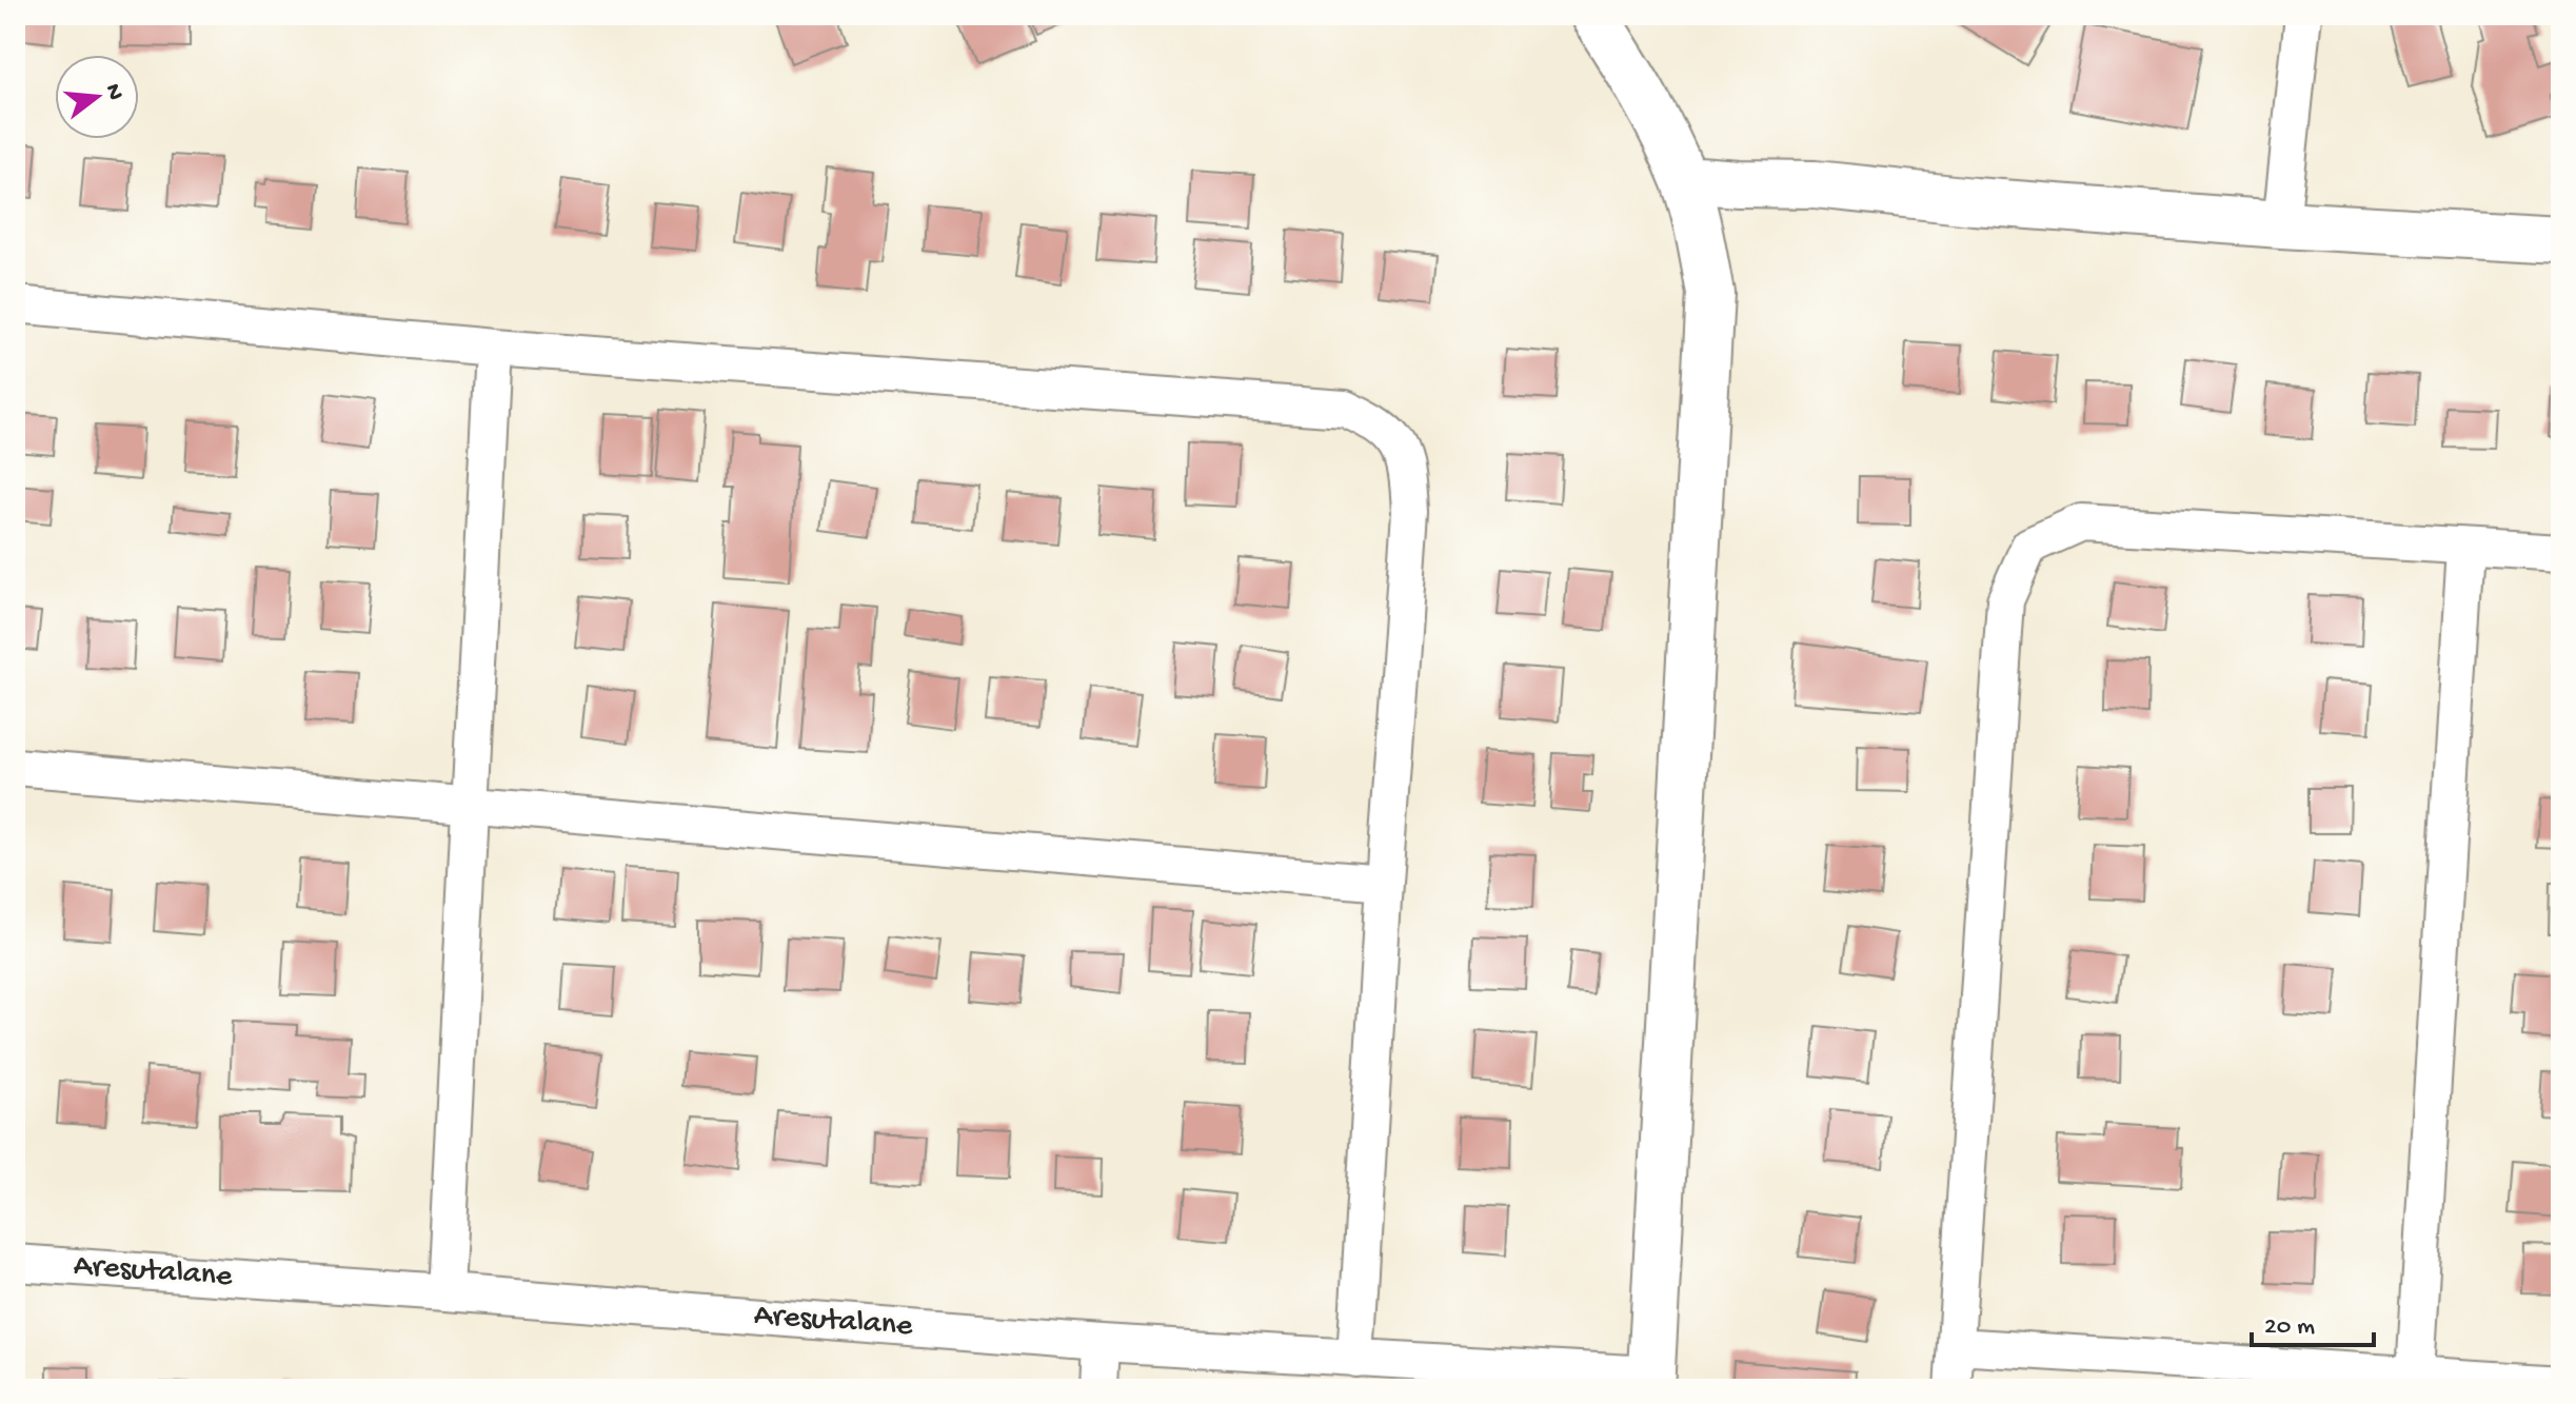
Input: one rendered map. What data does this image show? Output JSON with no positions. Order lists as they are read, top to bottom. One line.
{"streets":{"street":["Aresutalane"]},"scale_bar":"20 m","north":"right"}
